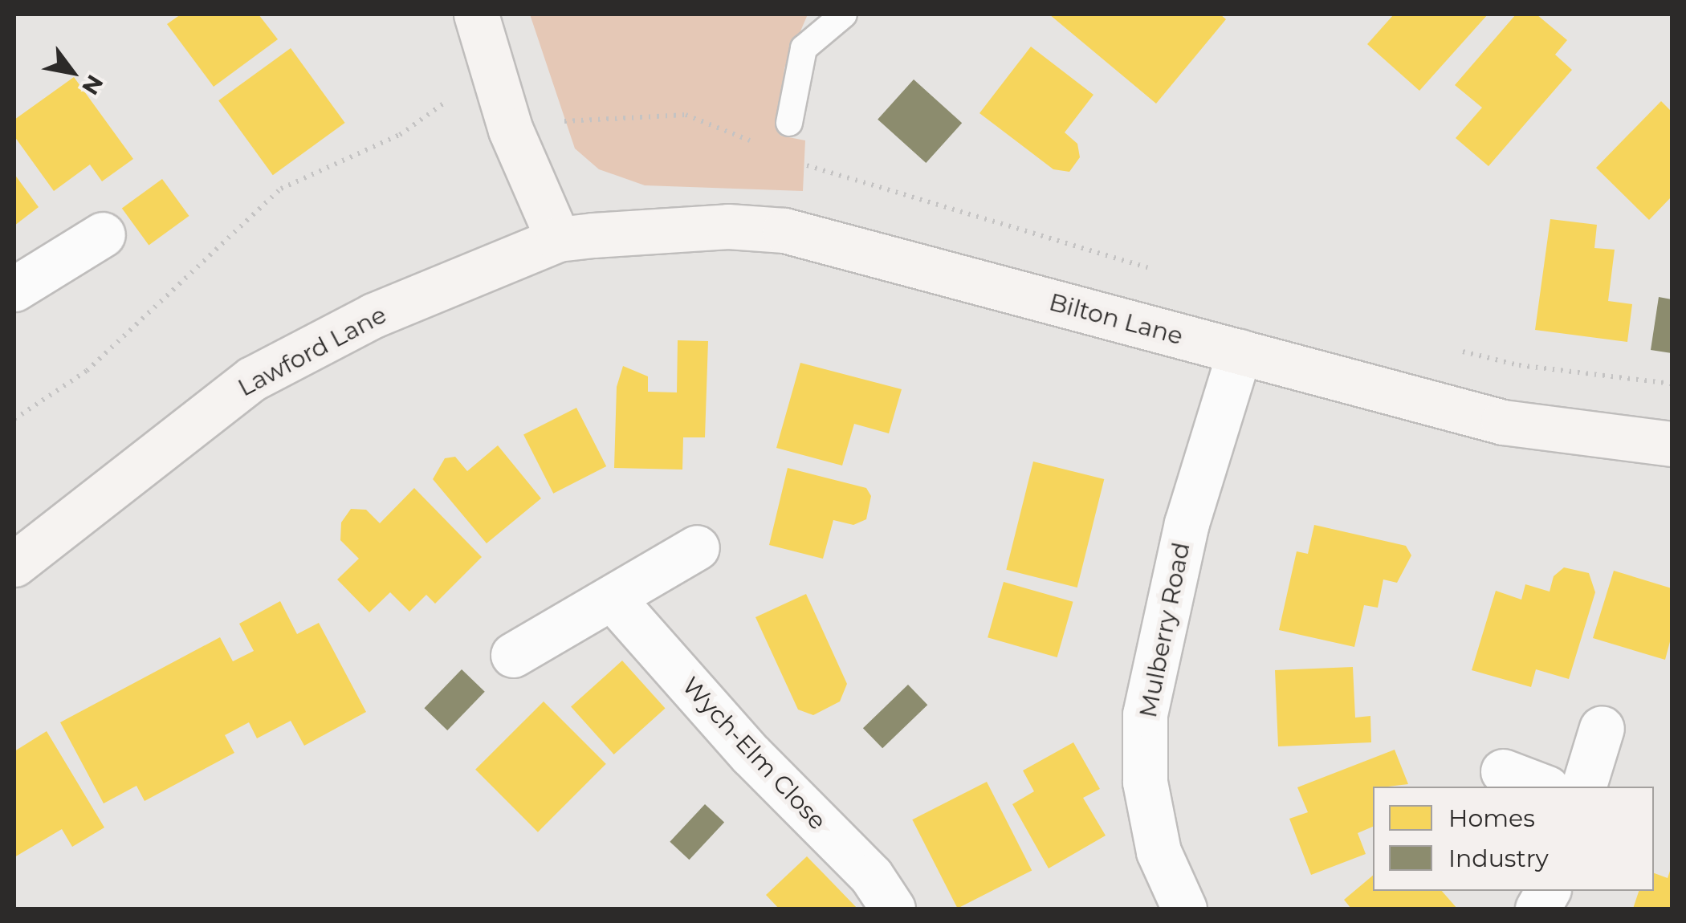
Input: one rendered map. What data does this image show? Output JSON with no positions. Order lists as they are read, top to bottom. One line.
{"streets":{"street":["Bilton Lane","Lawford Lane","Mulberry Road","Wych-Elm Close"]},"crossings":[["Bilton Lane","Lawford Lane"],["Bilton Lane","Mulberry Road"]],"legend":["Homes","Industry"],"north":"bottom right"}
